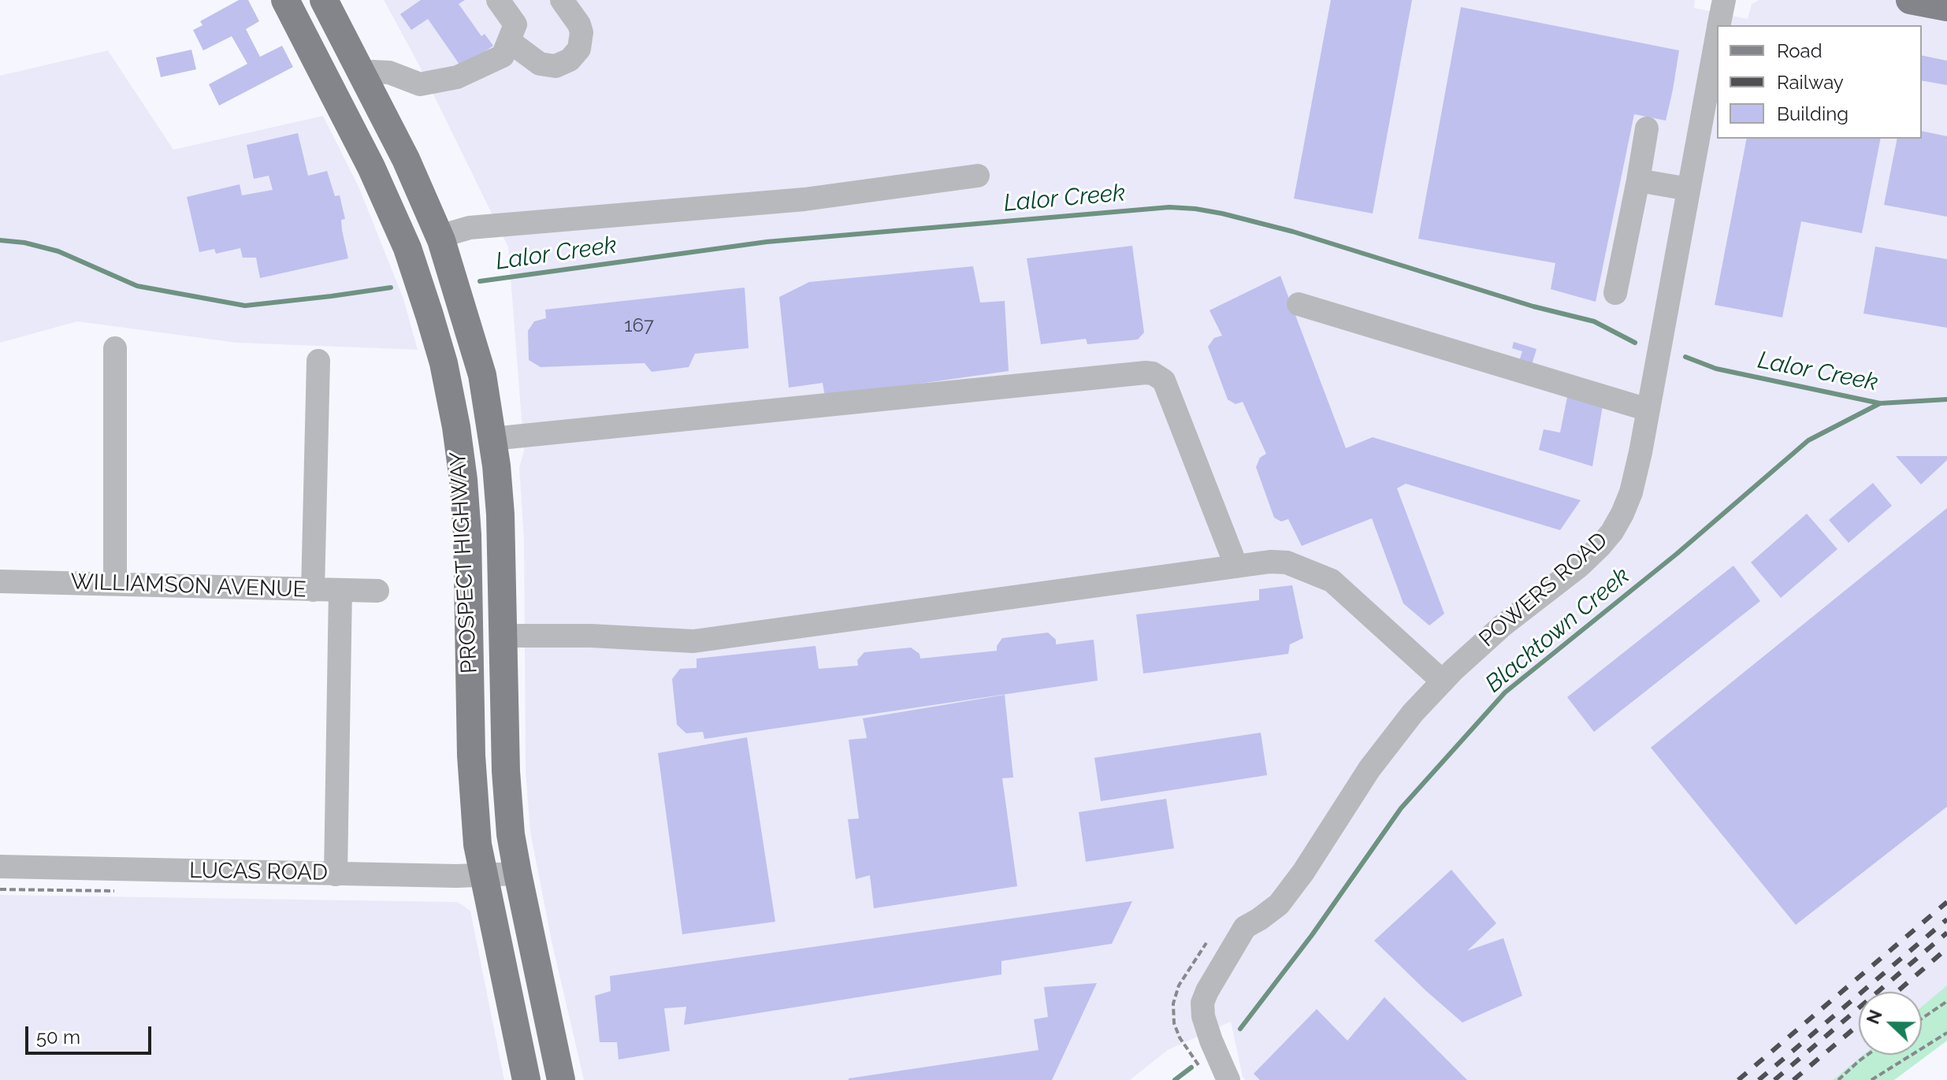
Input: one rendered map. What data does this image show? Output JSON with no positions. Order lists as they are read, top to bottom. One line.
{"streets":{"main road":["PROSPECT HIGHWAY"],"street":["WILLIAMSON AVENUE","POWERS ROAD","LUCAS ROAD"]},"crossings":[["PROSPECT HIGHWAY","LUCAS ROAD"]],"water":["Lalor Creek","Blacktown Creek"],"house_numbers":["167"],"legend":["Road","Railway","Building"],"scale_bar":"50 m","north":"left"}
